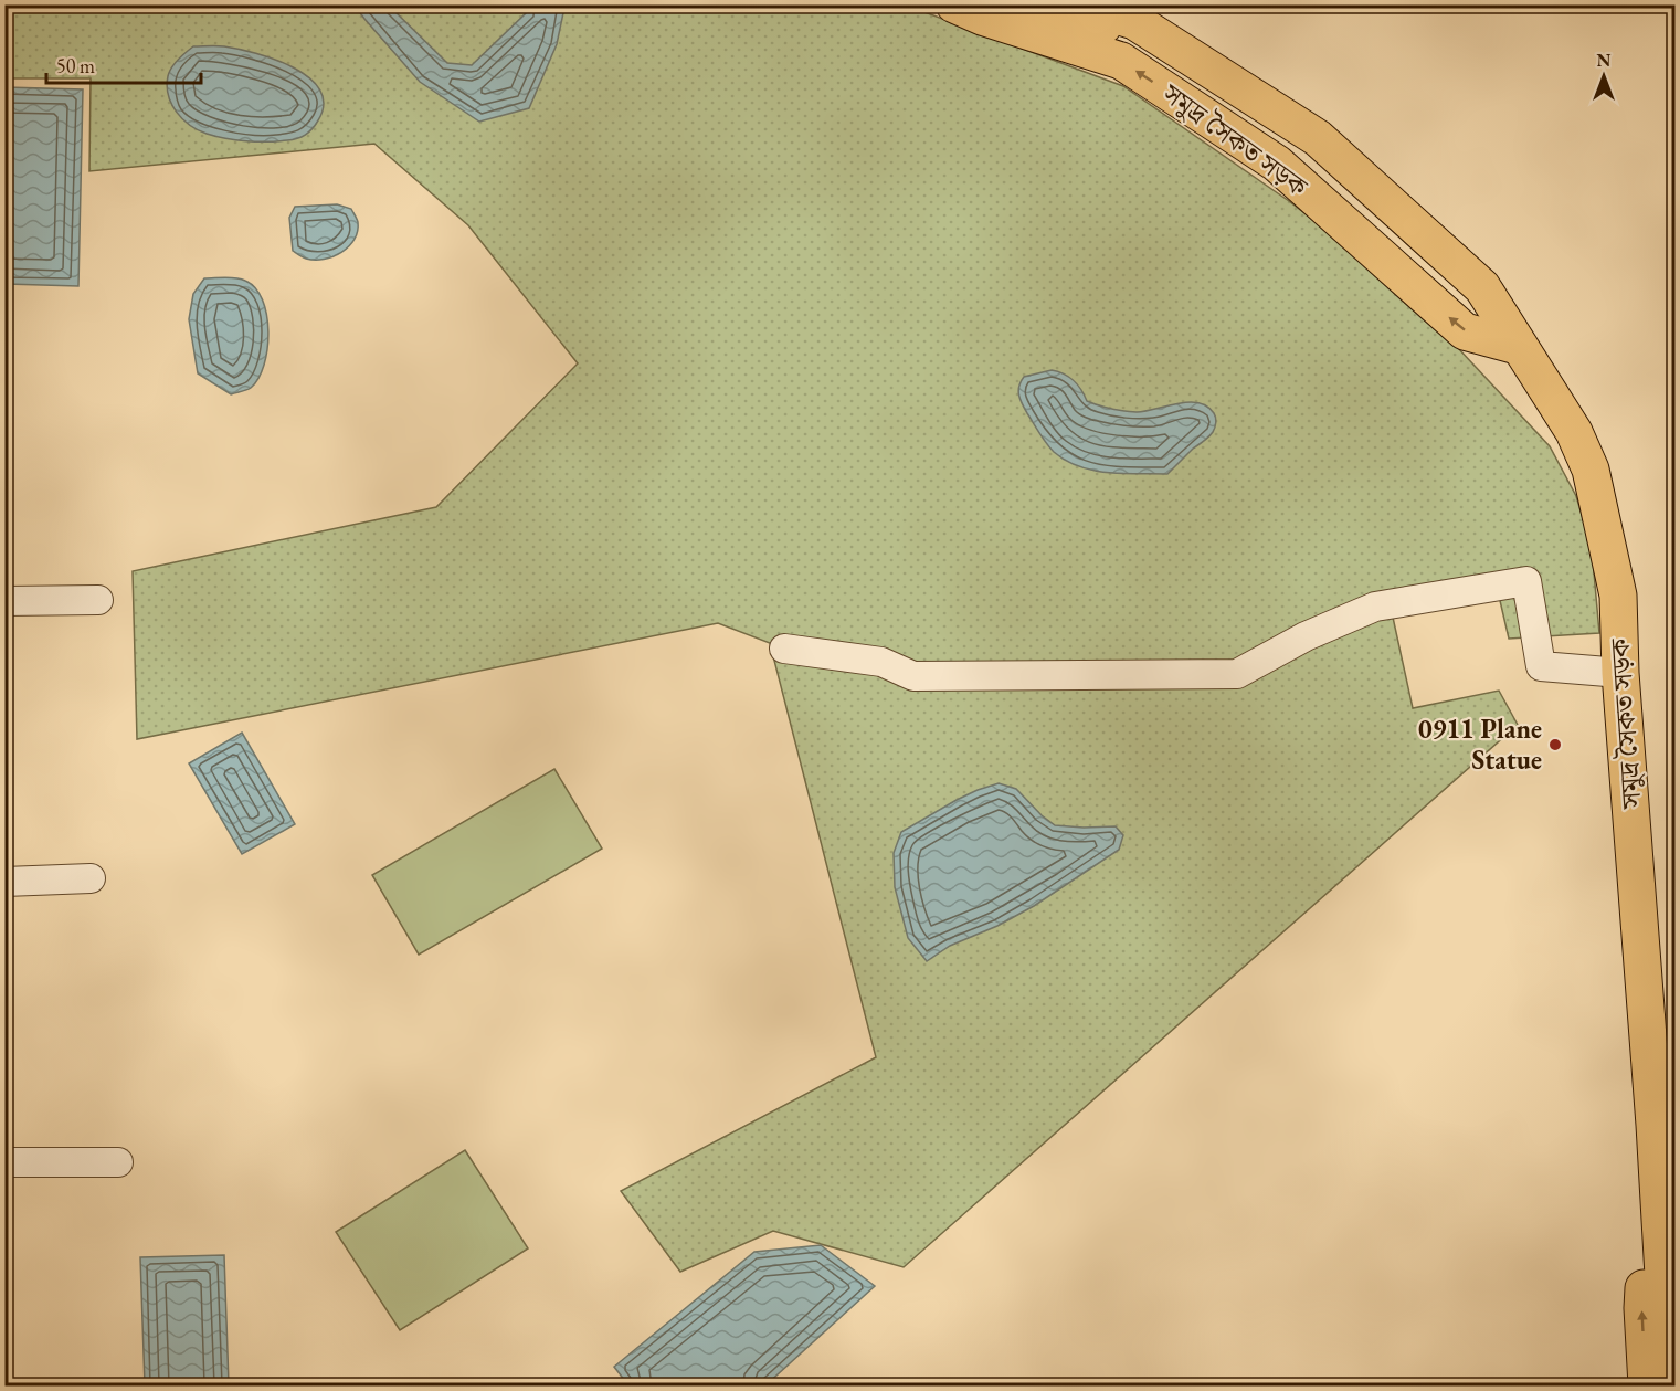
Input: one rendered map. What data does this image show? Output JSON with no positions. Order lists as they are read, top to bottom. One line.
{"streets":{"main road":["সমুদ্র সৈকত সড়ক"]},"places":["0911 Plane Statue"],"scale_bar":"50 m","north":"top"}
